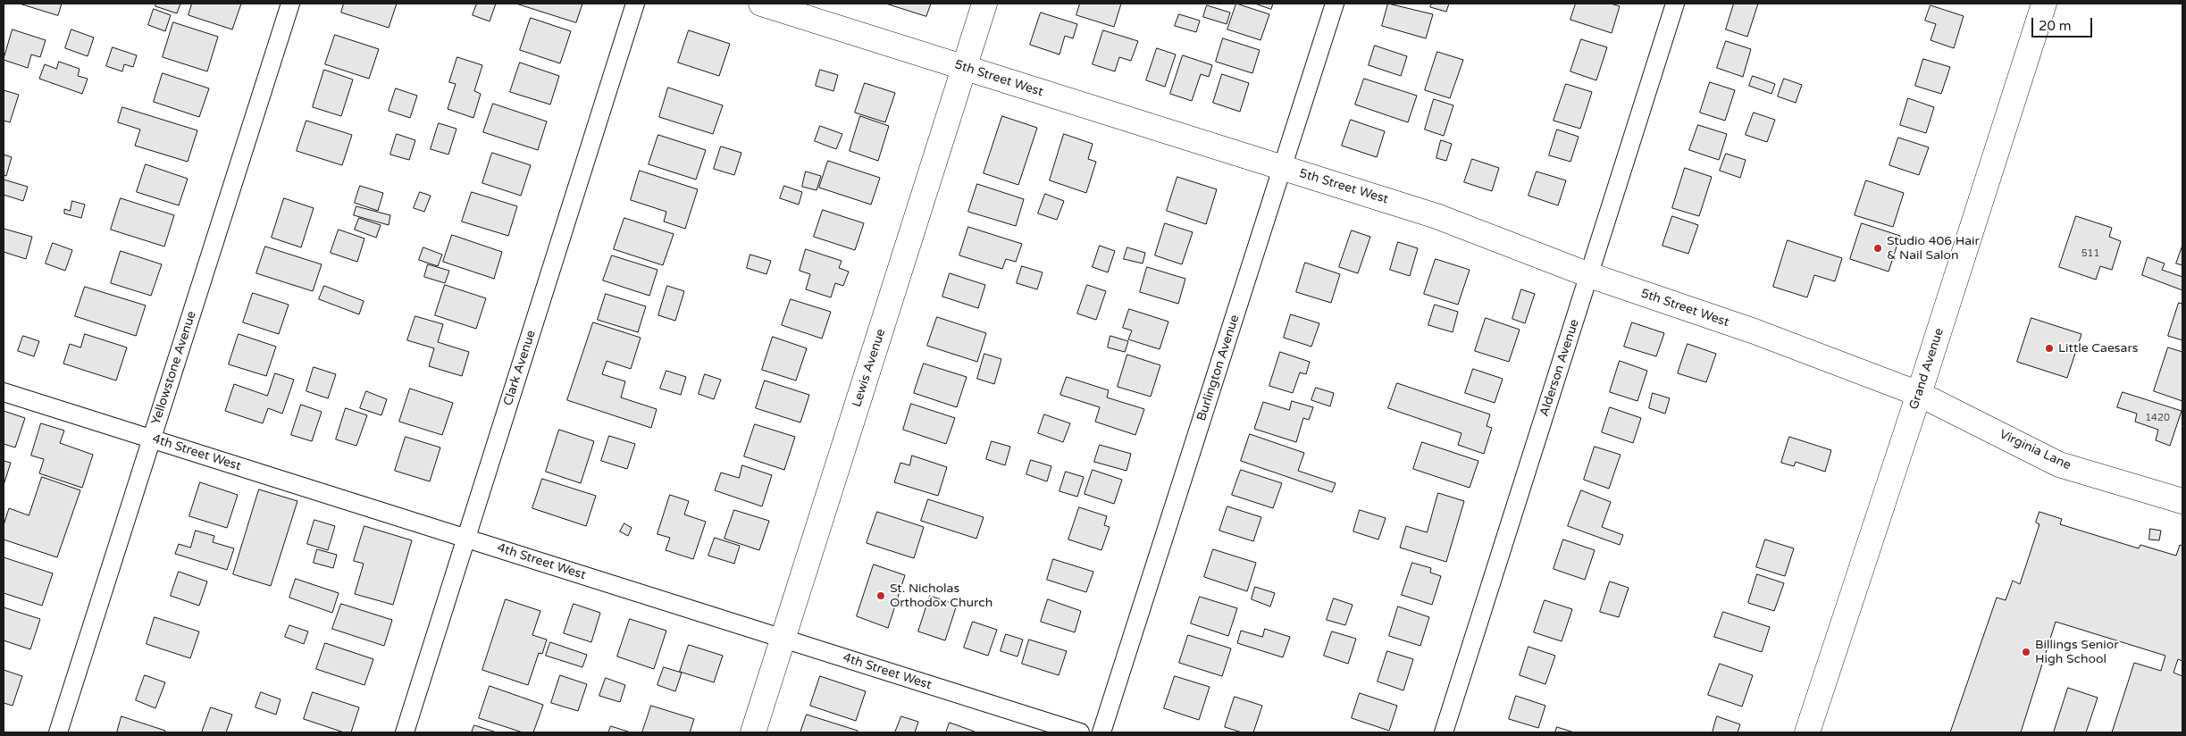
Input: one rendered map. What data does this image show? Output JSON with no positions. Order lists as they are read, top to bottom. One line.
{"streets":{"street":["5th Street West","Yellowstone Avenue","Clark Avenue","Lewis Avenue","Burlington Avenue","Alderson Avenue","Grand Avenue","Virginia Lane","4th Street West"]},"crossings":[["5th Street West","Lewis Avenue"],["5th Street West","Burlington Avenue"],["5th Street West","Alderson Avenue"],["5th Street West","Grand Avenue"],["5th Street West","Virginia Lane"],["Yellowstone Avenue","4th Street West"],["Clark Avenue","4th Street West"],["Lewis Avenue","4th Street West"],["Grand Avenue","Virginia Lane"]],"places":["Studio 406 Hair & Nail Salon","Little Caesars","St. Nicholas Orthodox Church","Billings Senior High School"],"house_numbers":["511","1420"],"scale_bar":"20 m"}
